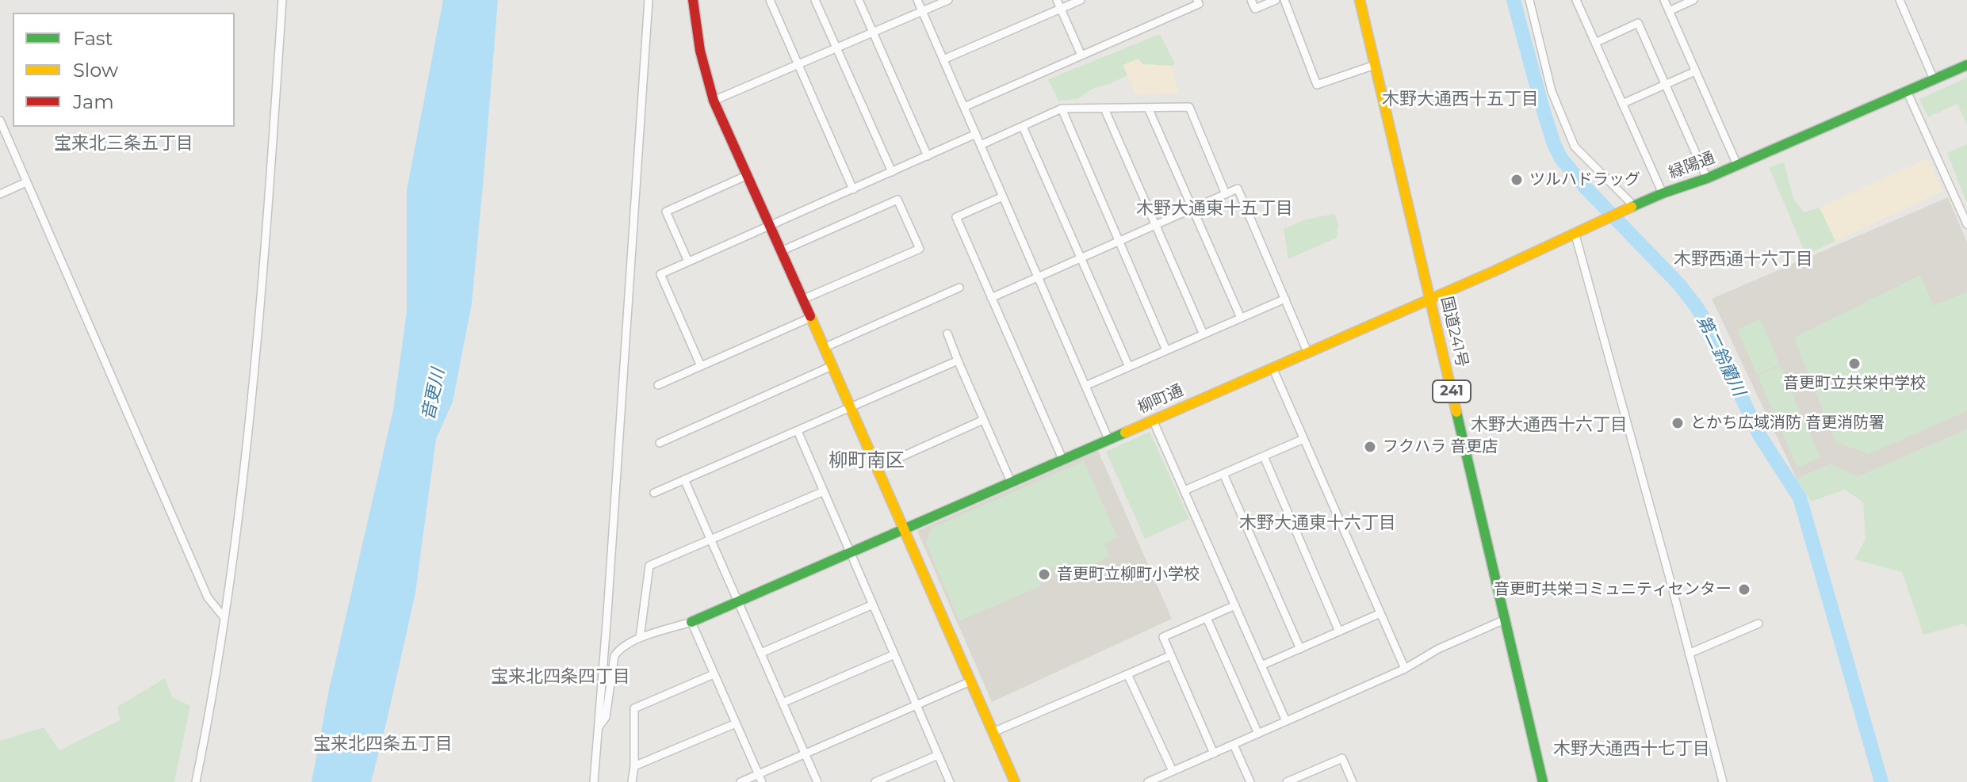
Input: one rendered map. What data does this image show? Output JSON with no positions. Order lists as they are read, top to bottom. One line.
{"streets":{"main road":["緑陽通","国道241号","241","柳町通"]},"crossings":[["緑陽通","国道241号"],["緑陽通","柳町通"],["国道241号","柳町通"]],"districts":["木野大通西十五丁目","宝来北三条五丁目","木野大通東十五丁目","木野西通十六丁目","木野大通西十六丁目","柳町南区","木野大通東十六丁目","宝来北四条四丁目","宝来北四条五丁目","木野大通西十七丁目"],"water":["第二鈴蘭川","音更川"],"places":["ツルハドラッグ","音更町立共栄中学校","とかち広域消防 音更消防署","フクハラ 音更店","音更町立柳町小学校","音更町共栄コミュニティセンター"],"legend":["Fast","Slow","Jam"]}
